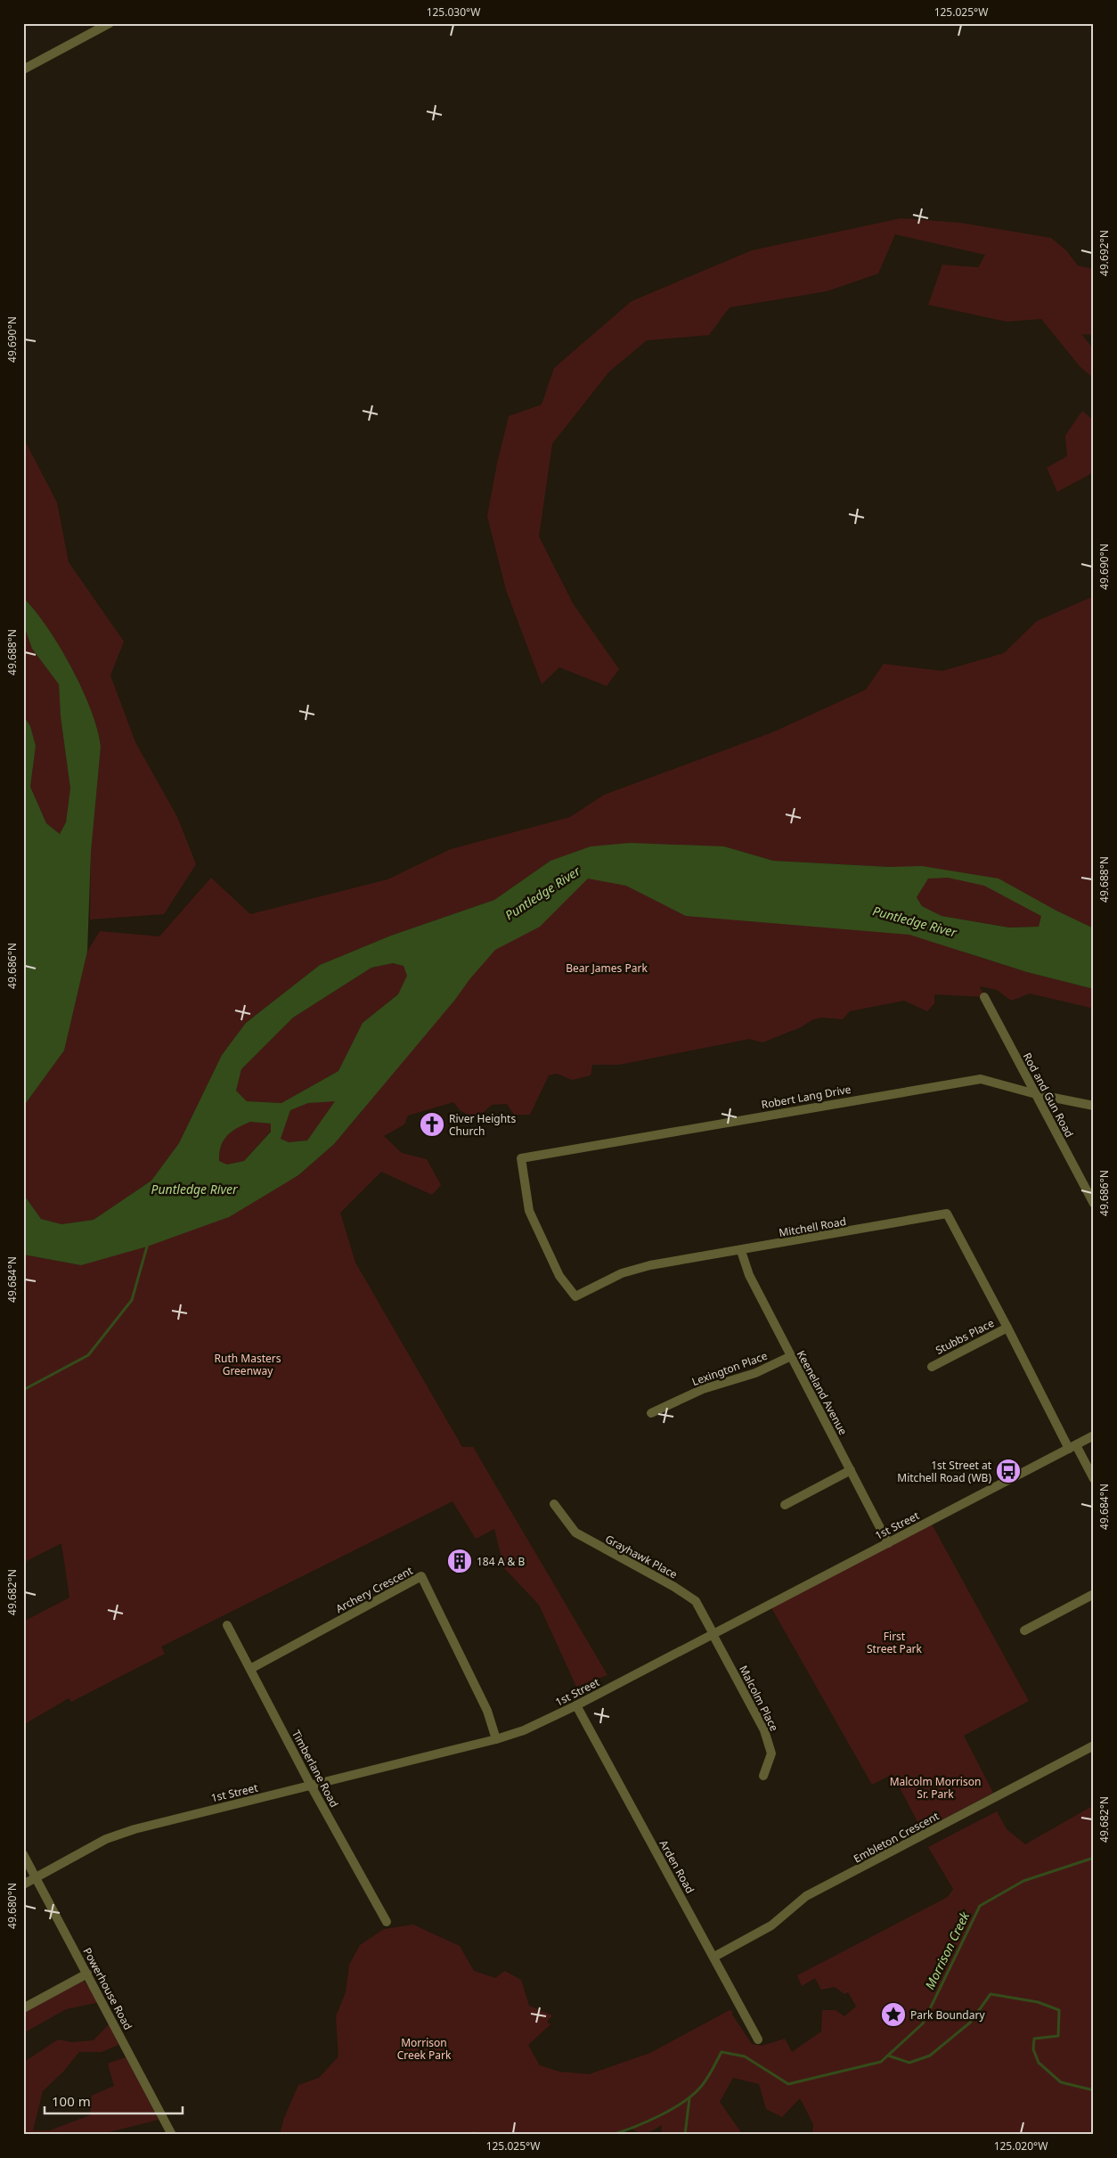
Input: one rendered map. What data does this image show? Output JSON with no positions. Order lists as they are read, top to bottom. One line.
{"streets":{"street":["Rod and Gun Road","Robert Lang Drive","Mitchell Road","Stubbs Place","Lexington Place","Keeneland Avenue","1st Street","Grayhawk Place","Archery Crescent","Malcolm Place","Timberlane Road","Embleton Crescent","Arden Road","Powerhouse Road"]},"crossings":[["Rod and Gun Road","Robert Lang Drive"],["Robert Lang Drive","Mitchell Road"],["Mitchell Road","Stubbs Place"],["Mitchell Road","Keeneland Avenue"],["Mitchell Road","1st Street"],["Lexington Place","Keeneland Avenue"],["Keeneland Avenue","1st Street"],["1st Street","Grayhawk Place"],["1st Street","Archery Crescent"],["1st Street","Malcolm Place"],["1st Street","Timberlane Road"],["1st Street","Arden Road"],["1st Street","Powerhouse Road"],["Grayhawk Place","Malcolm Place"],["Archery Crescent","Timberlane Road"],["Embleton Crescent","Arden Road"]],"water":["Puntledge River","Morrison Creek"],"parks":["Bear James Park","Ruth Masters Greenway","First Street Park","Malcolm Morrison Sr. Park","Morrison Creek Park"],"places":{"church":["River Heights Church"],"bus stop":["1st Street at Mitchell Road (WB)"],"building":["184 A & B"],"place":["Park Boundary"]},"scale_bar":"100 m","coordinates":["125.030°W","125.025°W","49.692°N","49.690°N","49.688°N","49.686°N","49.684°N","49.682°N","49.680°N","125.020°W"]}
